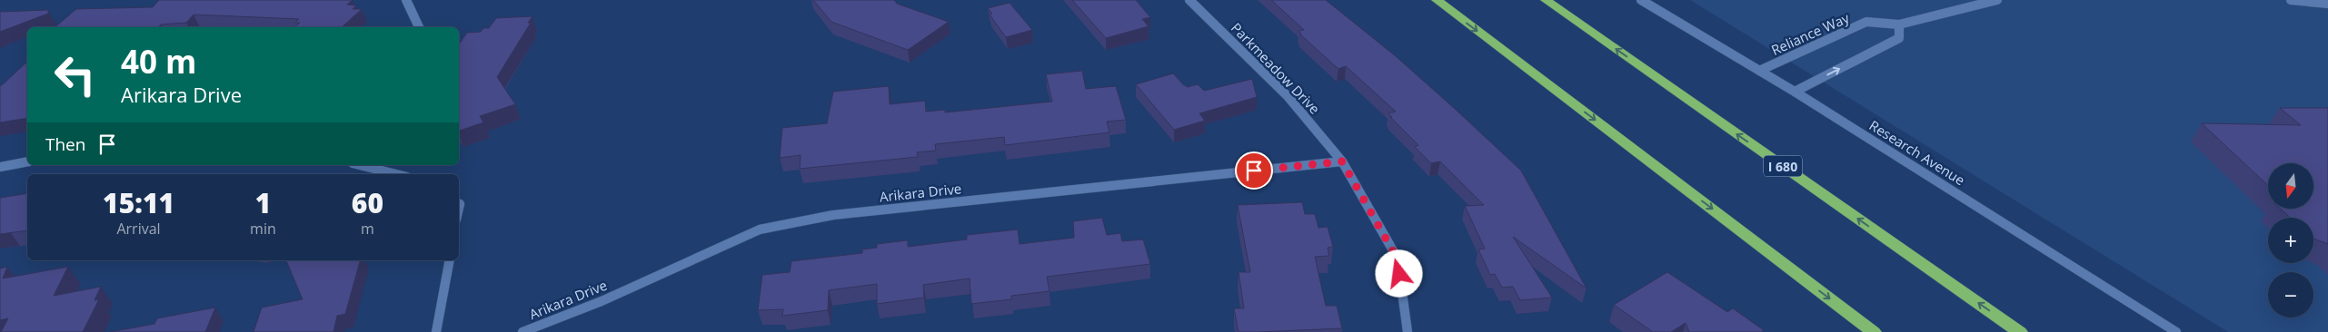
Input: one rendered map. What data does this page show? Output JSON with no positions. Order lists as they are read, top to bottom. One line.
{"streets":{"highway":["I 680"],"street":["Reliance Way","Parkmeadow Drive","Research Avenue","Arikara Drive"]},"crossings":[["Reliance Way","Research Avenue"],["Parkmeadow Drive","Arikara Drive"]],"north":"bottom","page":{"turn":["40 m","Arikara Drive"],"then":"Then","map_buttons":["+","−"],"eta":["15:11","Arrival","1","min","60","m"]}}
